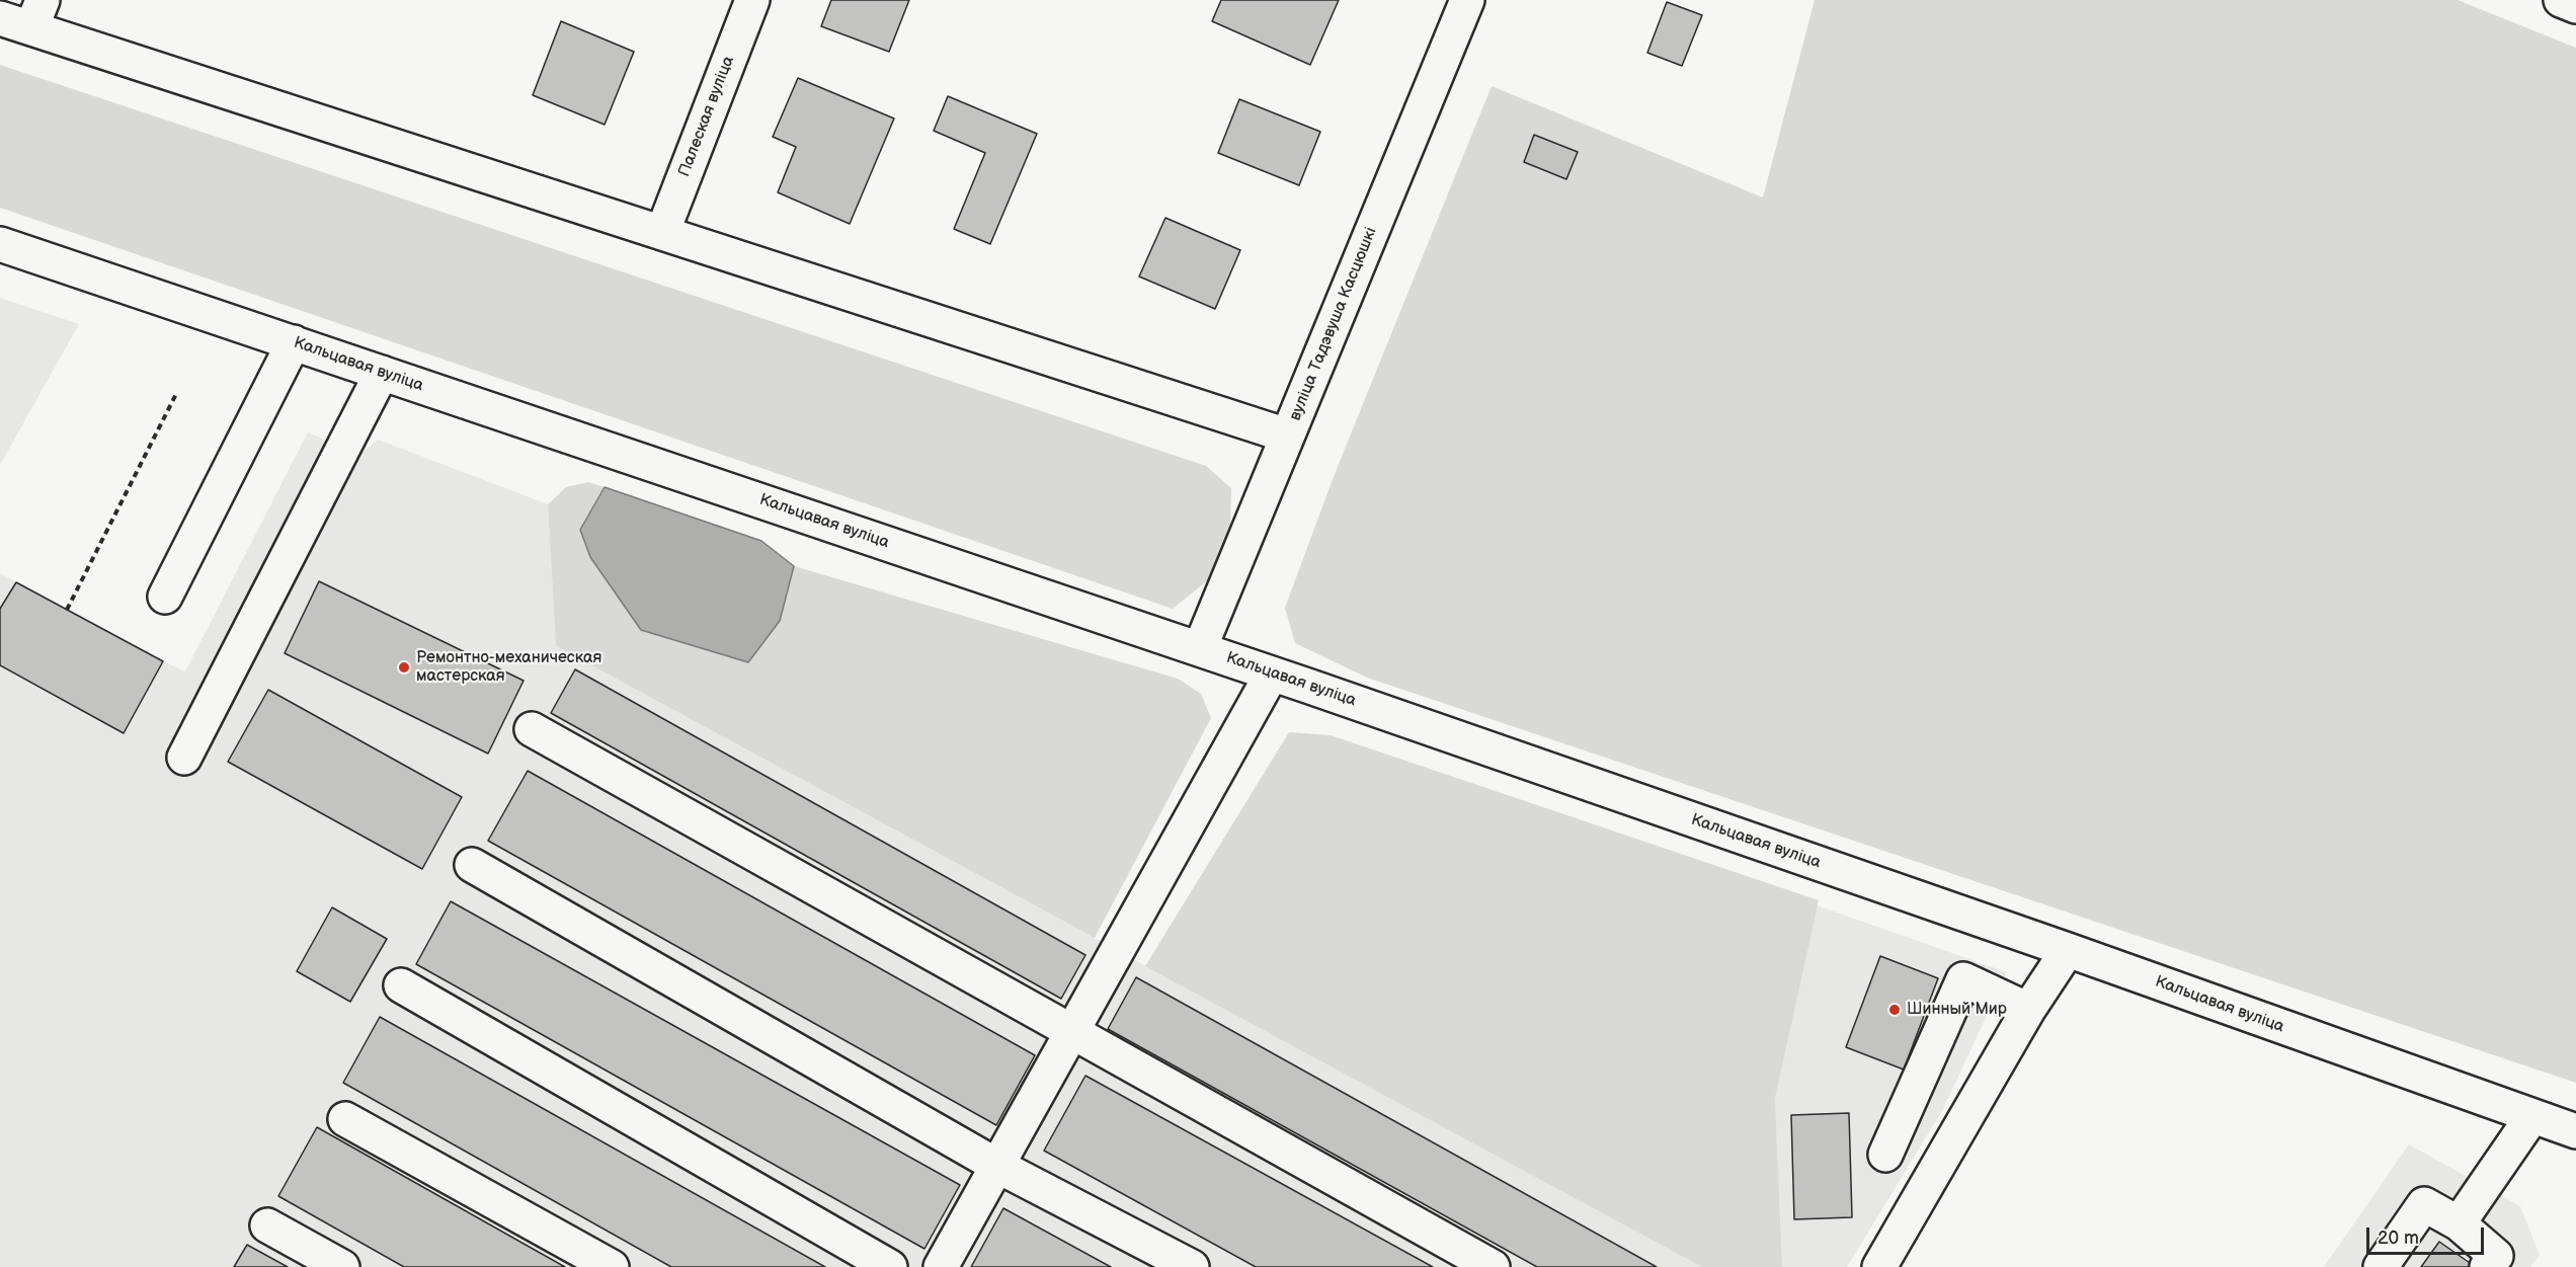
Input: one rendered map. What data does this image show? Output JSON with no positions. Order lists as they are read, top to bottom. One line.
{"streets":{"street":["Палеская вуліца","вуліца Тадэвуша Касцюшкі","Кальцавая вуліца"]},"crossings":[["вуліца Тадэвуша Касцюшкі","Кальцавая вуліца"]],"places":["Ремонтно-механическая мастерская","Шинный Мир"],"scale_bar":"20 m"}
